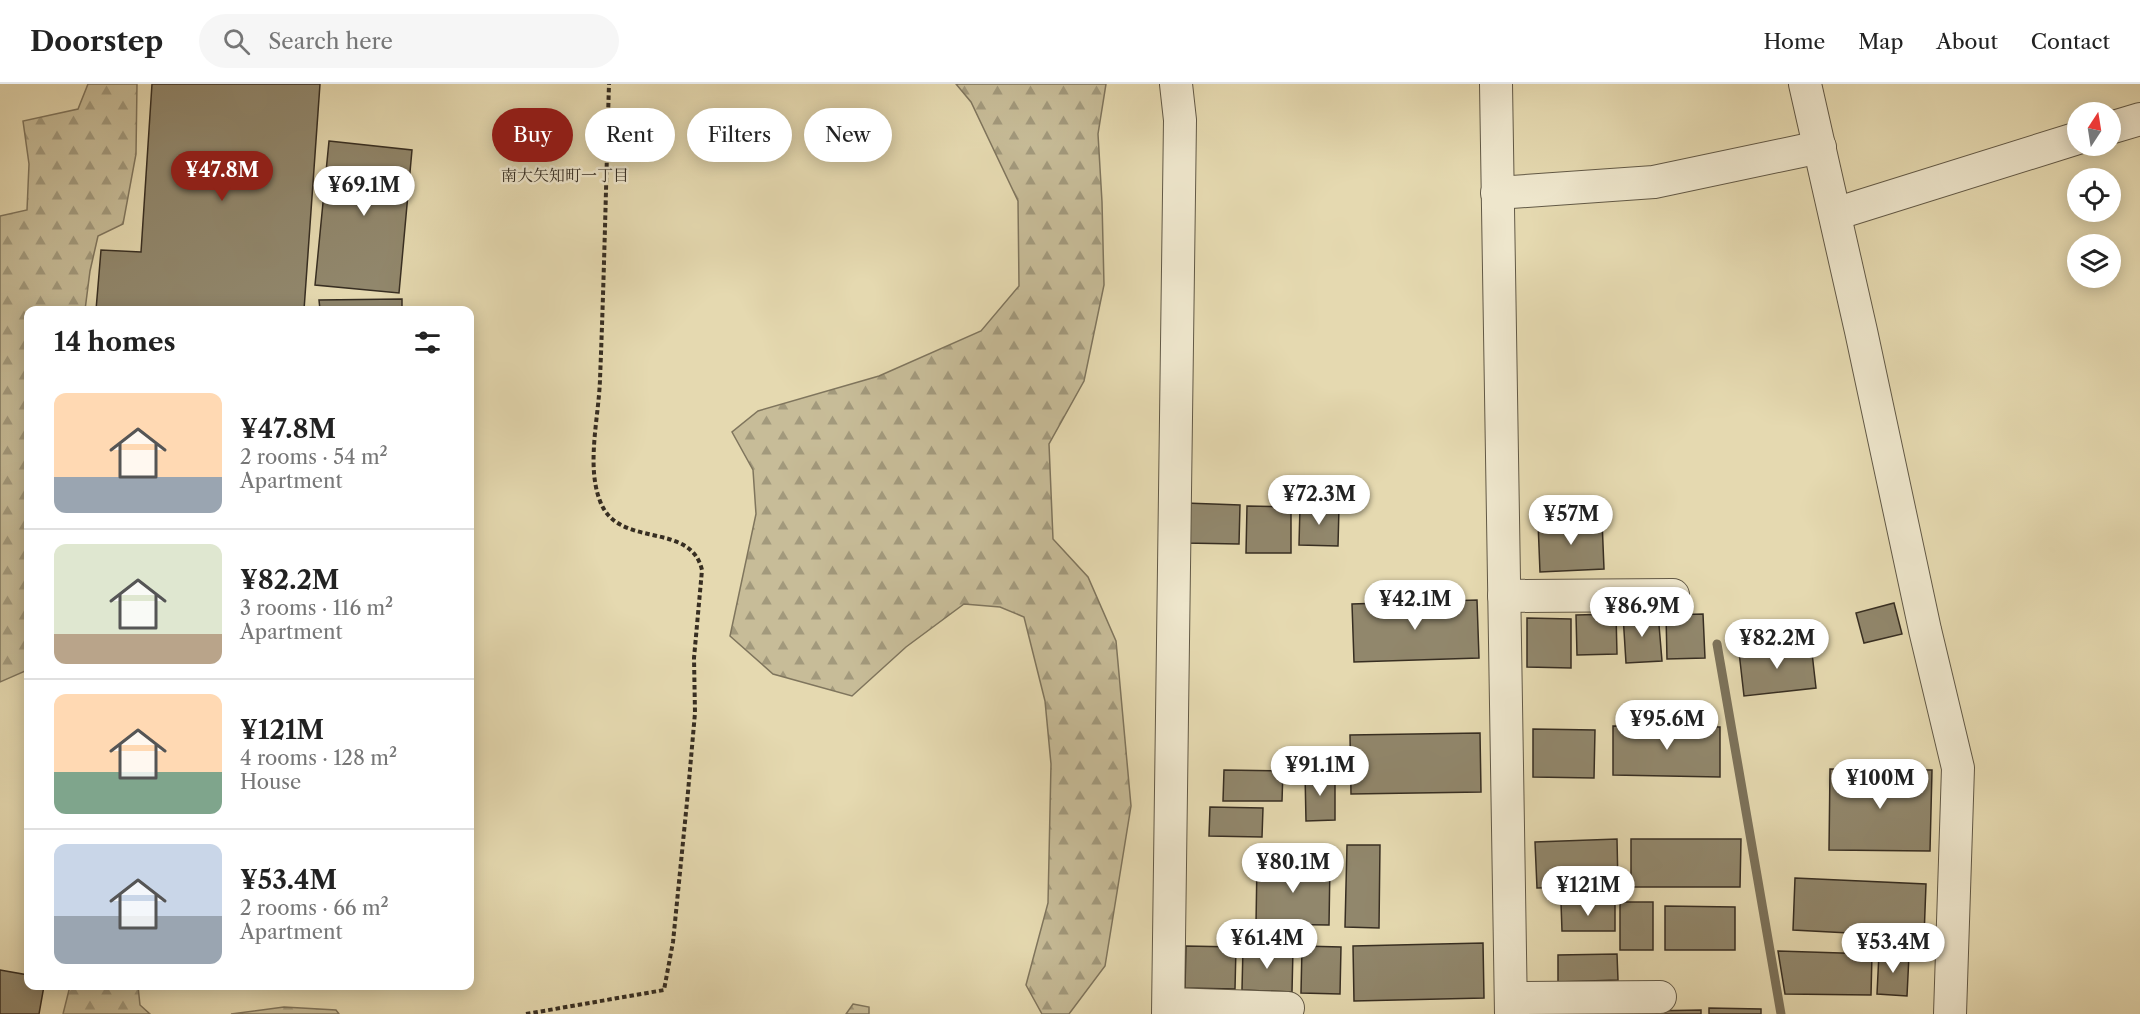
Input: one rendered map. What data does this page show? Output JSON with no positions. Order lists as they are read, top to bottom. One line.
{"districts":["南大矢知町一丁目"],"north":"top","page":{"header":"Doorstep","search":"Search here","nav":["Home","Map","About","Contact"],"chip":["Buy","Rent","Filters","New"],"price":["¥47.8M","¥69.1M","¥72.3M","¥57M","¥42.1M","¥86.9M","¥82.2M","¥95.6M","¥91.1M","¥100M","¥80.1M","¥121M","¥61.4M","¥53.4M"],"heading":"14 homes","list":[{"name":"¥47.8M","note":"2 rooms · 54 m² · Apartment"},{"name":"¥82.2M","note":"3 rooms · 116 m² · Apartment"},{"name":"¥121M","note":"4 rooms · 128 m² · House"},{"name":"¥53.4M","note":"2 rooms · 66 m² · Apartment"}]}}
